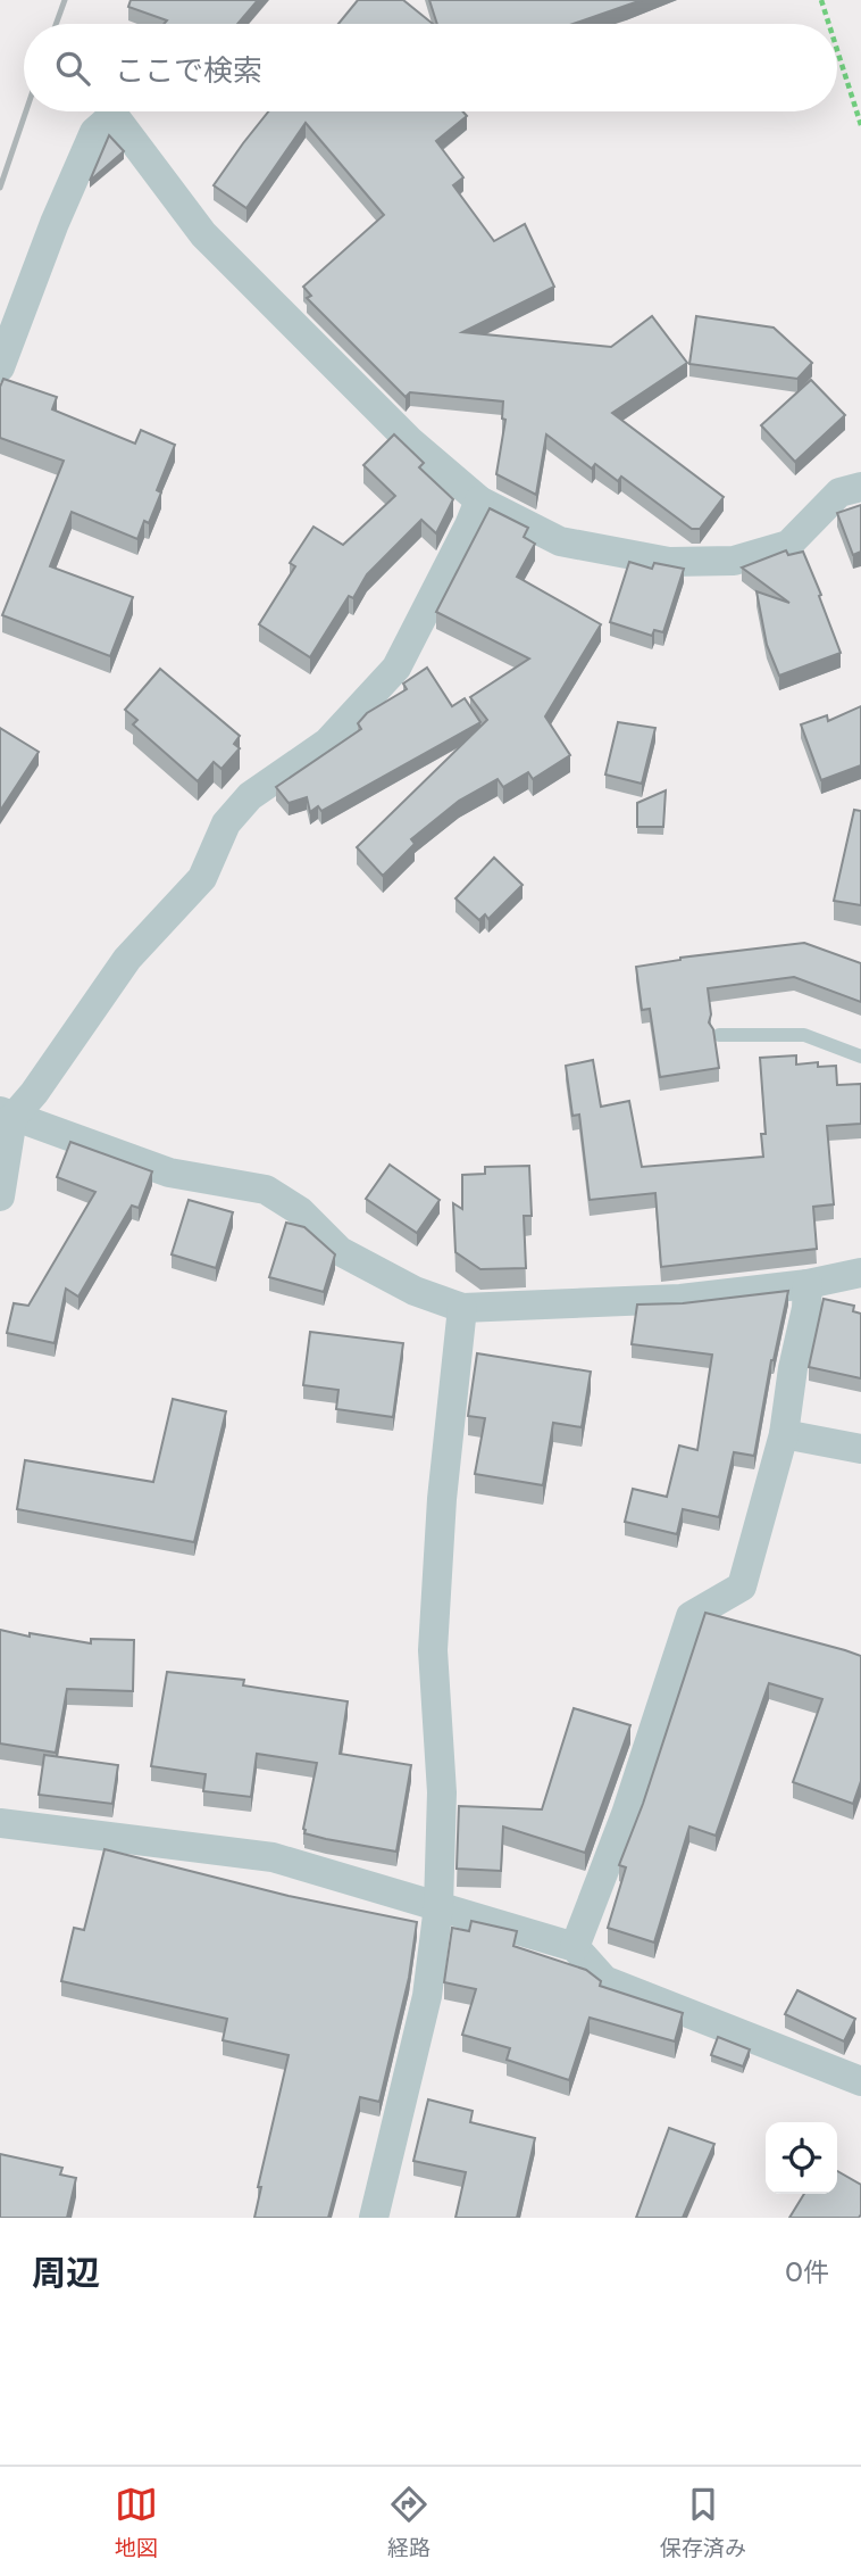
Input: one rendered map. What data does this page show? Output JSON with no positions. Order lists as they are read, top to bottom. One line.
{"page":{"search":"ここで検索","heading":["周辺","0件"],"nav":["地図","経路","保存済み"]}}
